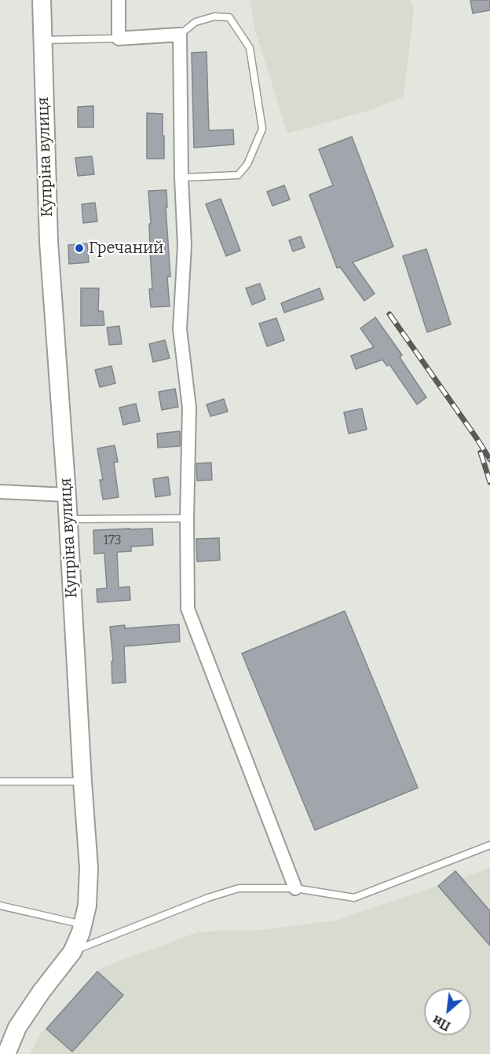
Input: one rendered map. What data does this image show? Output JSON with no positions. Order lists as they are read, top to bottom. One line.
{"streets":{"main road":["Купріна вулиця"]},"places":["Гречаний"],"house_numbers":["173"],"north":"bottom left"}
